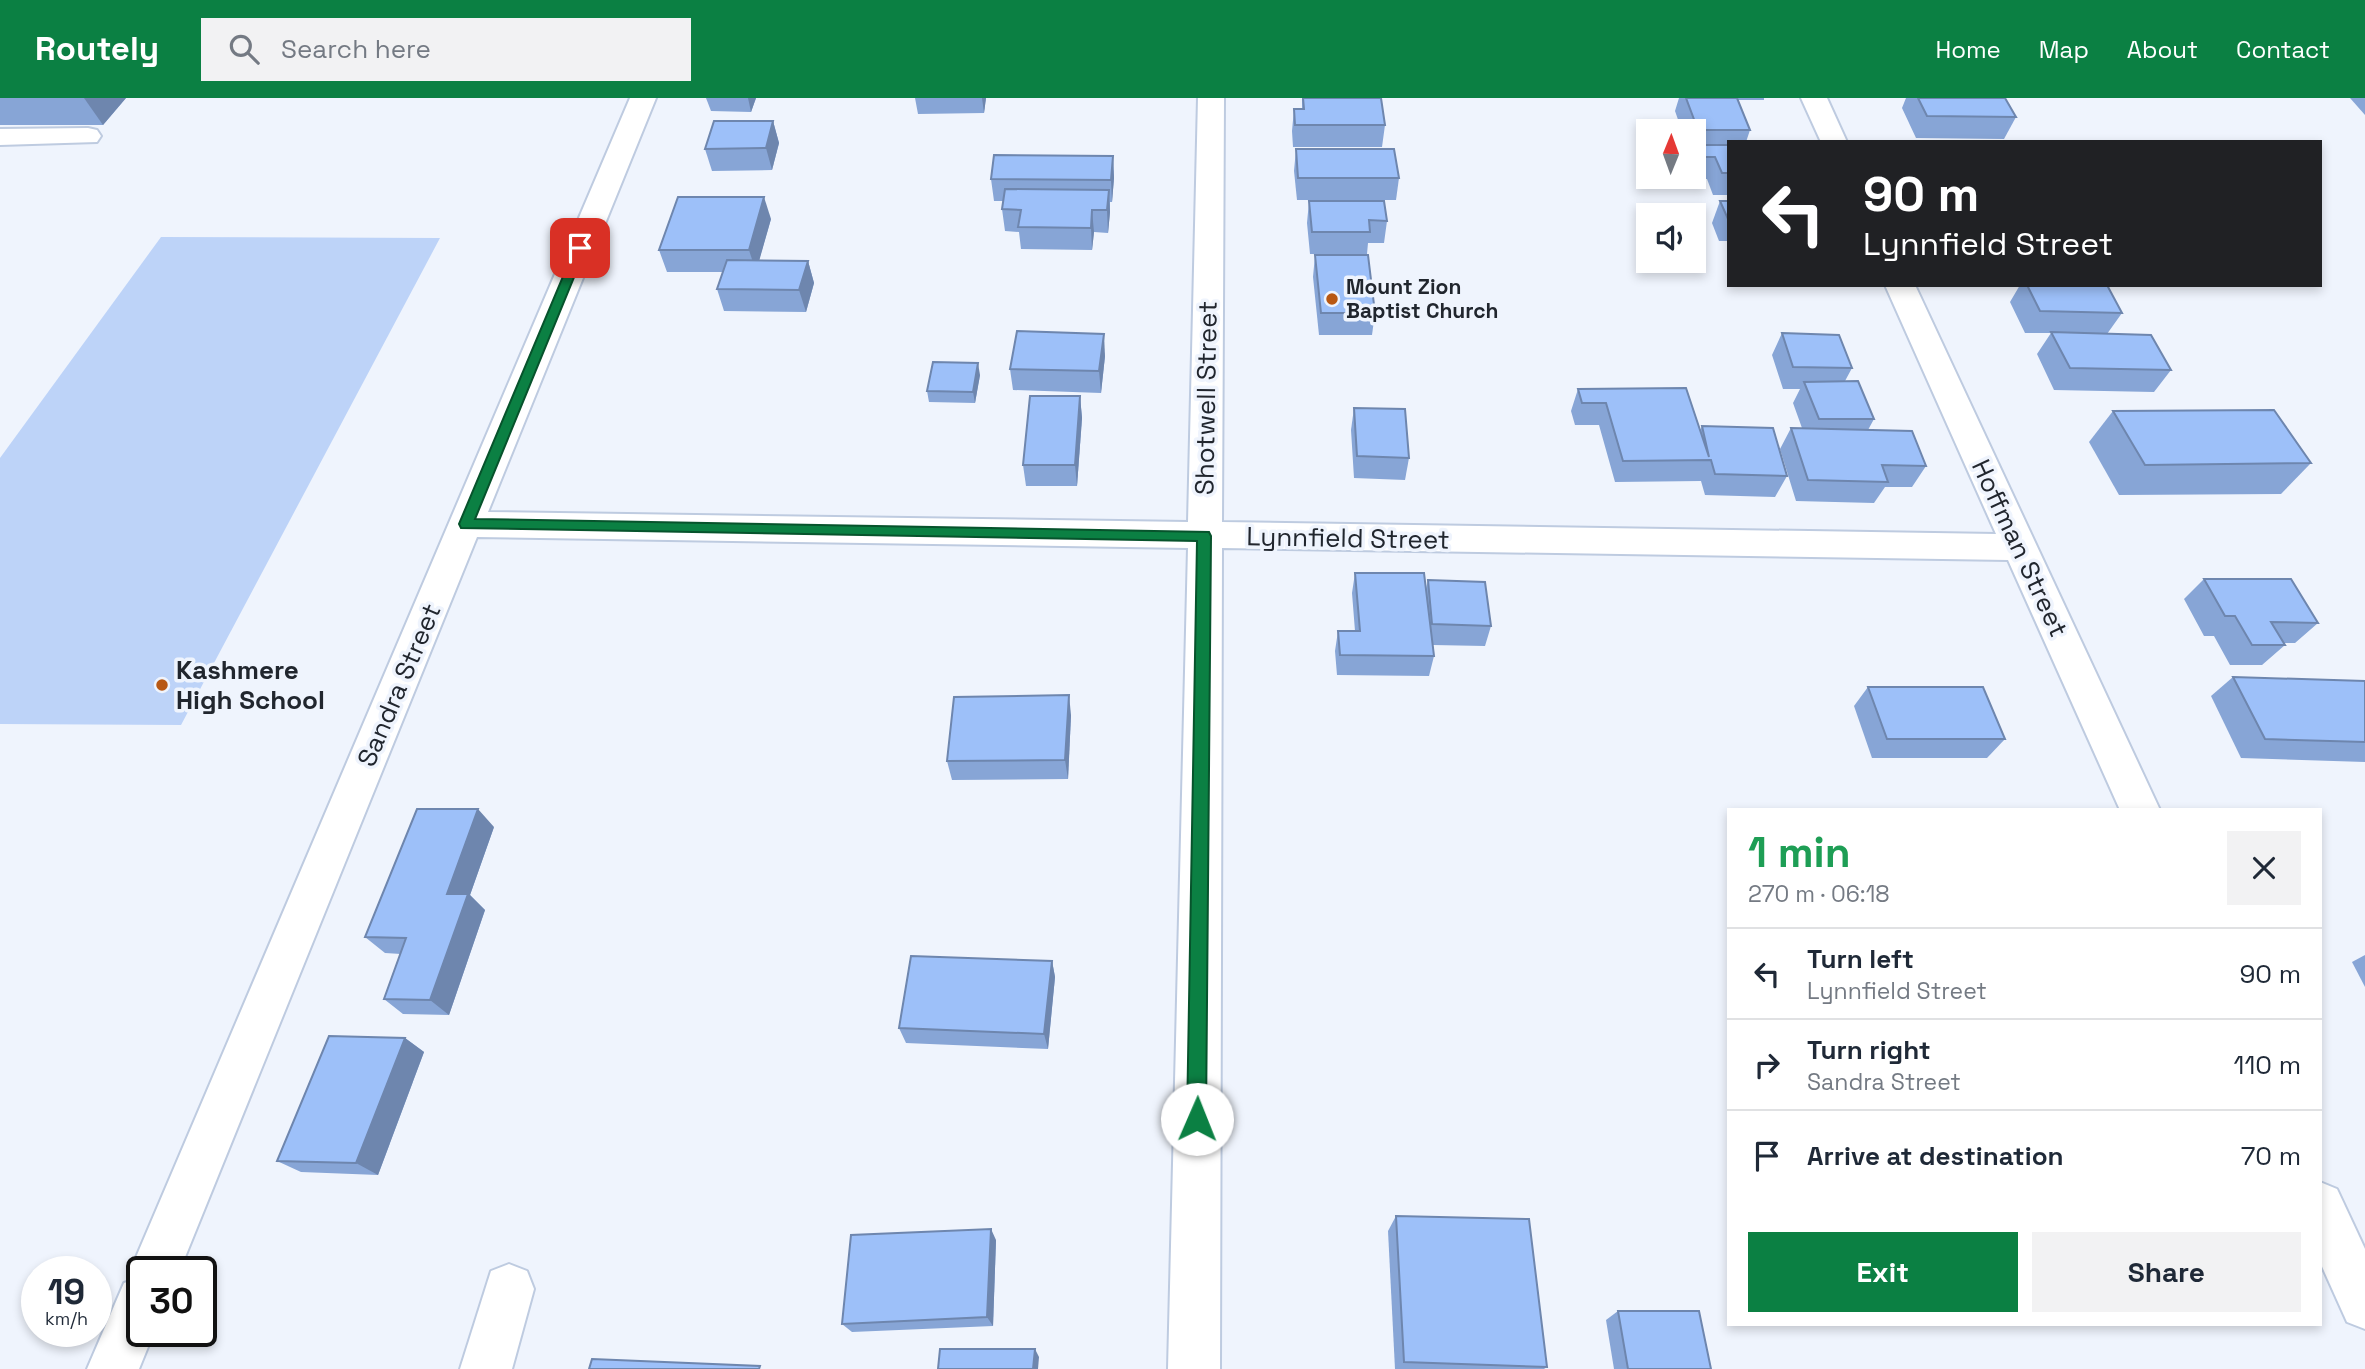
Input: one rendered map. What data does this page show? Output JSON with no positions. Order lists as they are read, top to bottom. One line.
{"streets":{"street":["Shotwell Street","Lynnfield Street","Hoffman Street","Sandra Street"]},"crossings":[["Shotwell Street","Lynnfield Street"],["Lynnfield Street","Hoffman Street"],["Lynnfield Street","Sandra Street"]],"places":["Mount Zion Baptist Church","Kashmere High School"],"north":"top","page":{"header":"Routely","search":"Search here","nav":["Home","Map","About","Contact"],"turn":["90 m","Lynnfield Street"],"heading":["1 min","270 m · 06:18"],"list":[{"name":"Turn left","note":"Lynnfield Street","value":"90 m"},{"name":"Turn right","note":"Sandra Street","value":"110 m"},{"name":"Arrive at destination","value":"70 m"}],"buttons":["Exit","Share"],"speed":"19 km/h","limit":"30"}}
